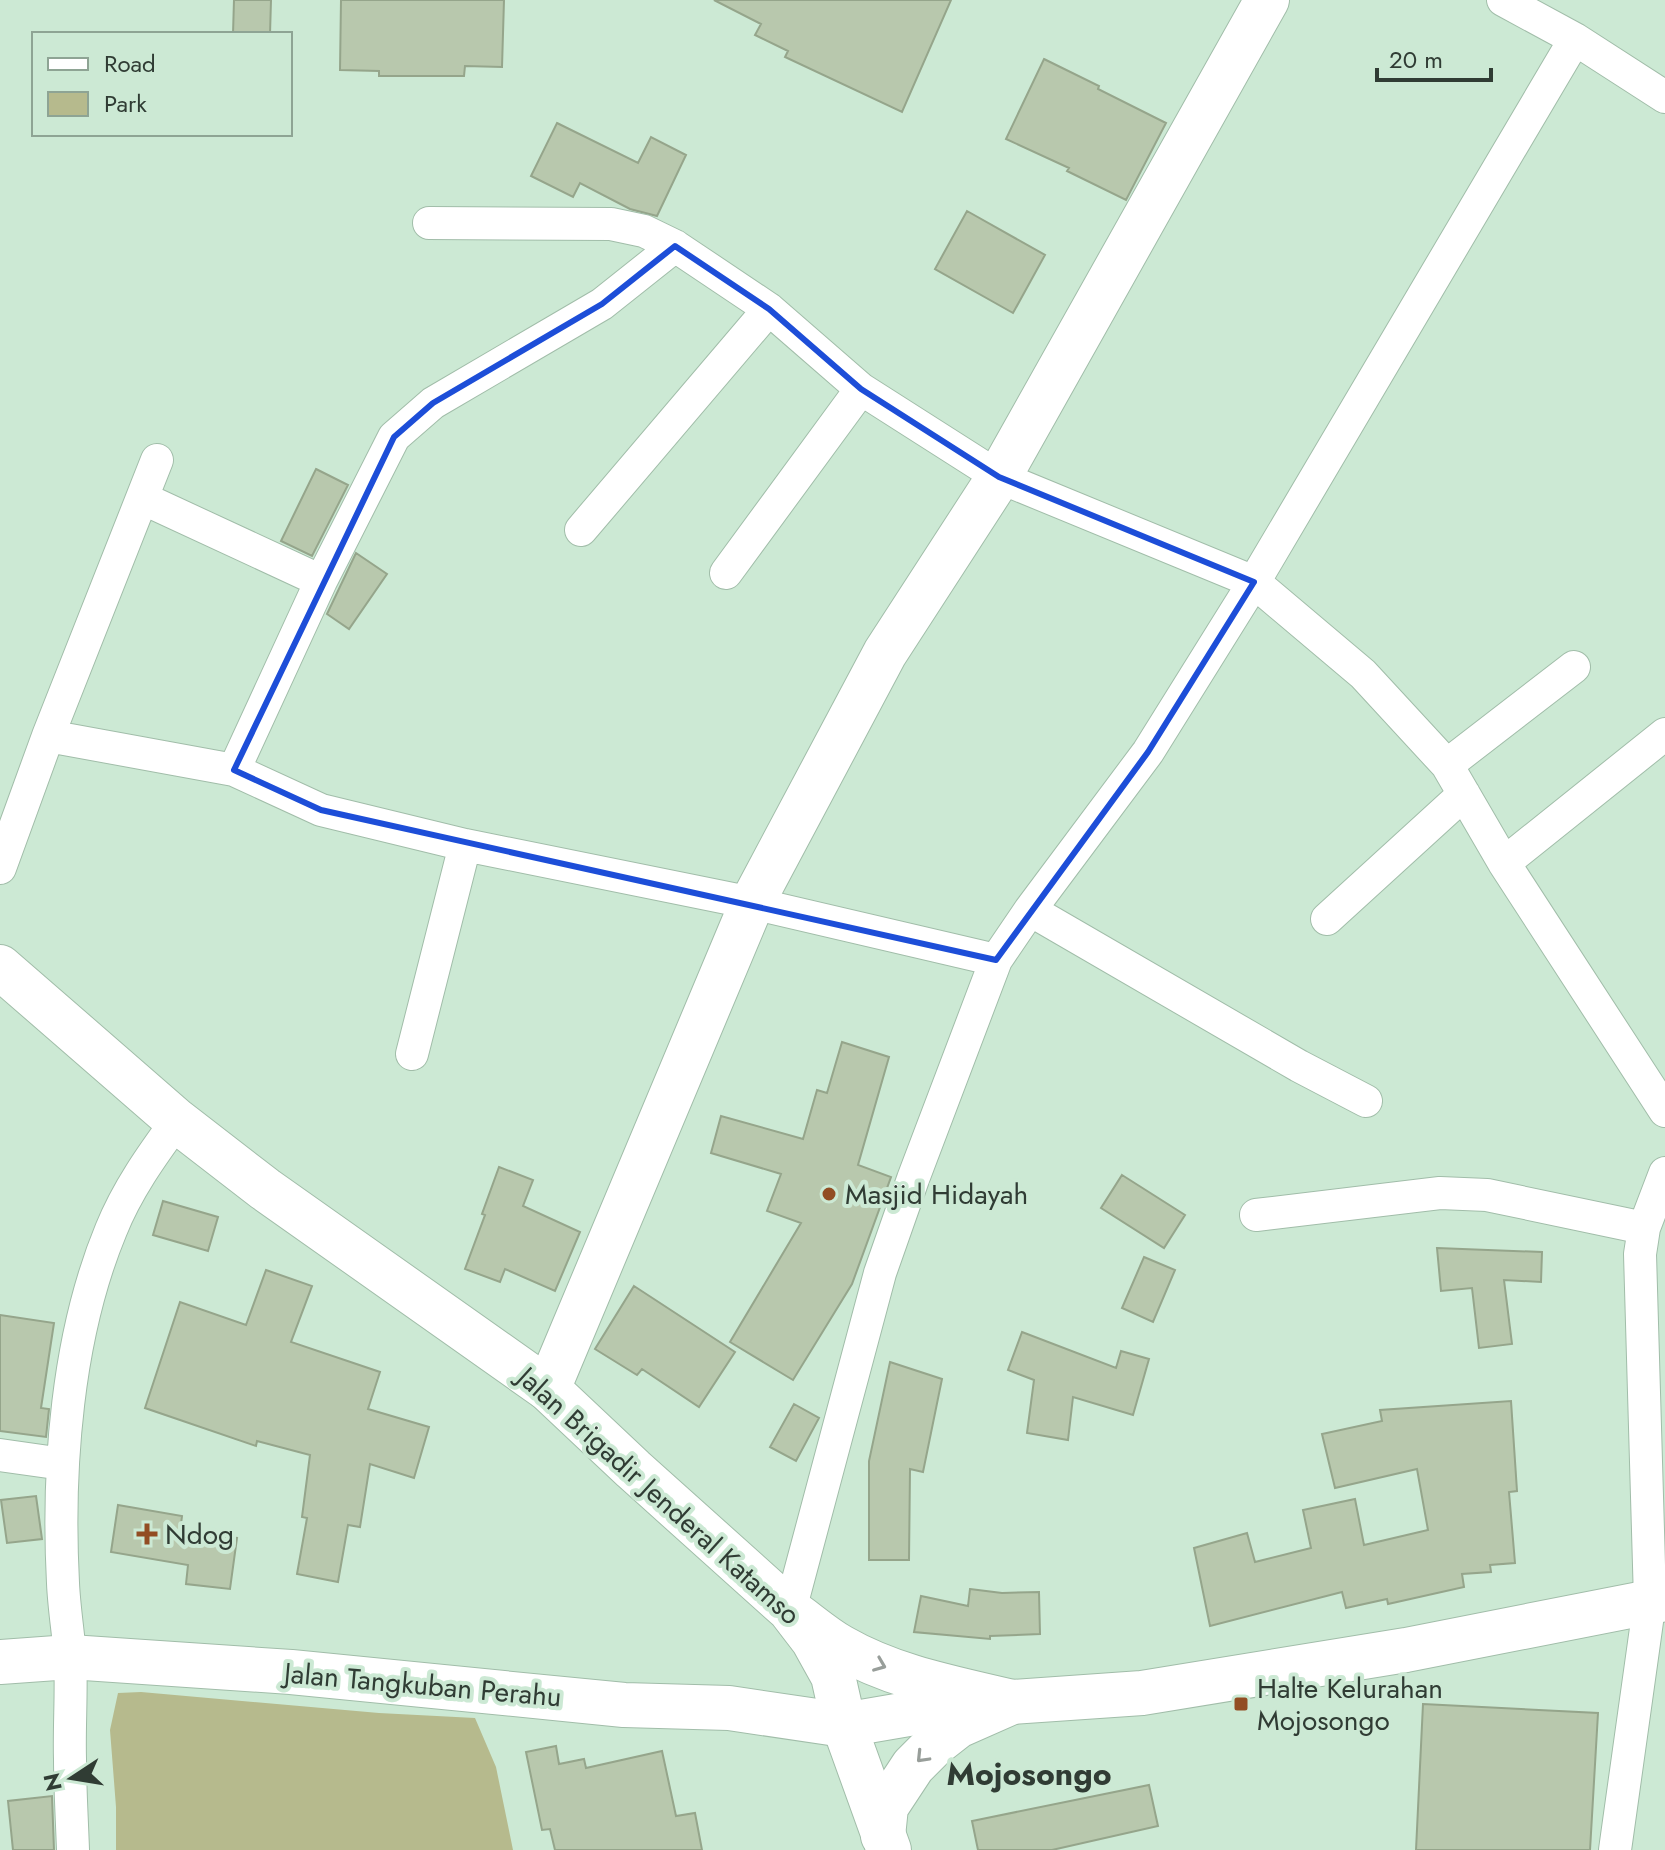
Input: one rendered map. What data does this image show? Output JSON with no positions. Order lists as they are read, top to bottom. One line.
{"streets":{"main road":["Jalan Brigadir Jenderal Katamso","Jalan Tangkuban Perahu"]},"crossings":[["Jalan Brigadir Jenderal Katamso","Jalan Tangkuban Perahu"]],"districts":["Mojosongo"],"places":{"other":["Masjid Hidayah"],"health":["Ndog"],"transit":["Halte Kelurahan Mojosongo"]},"legend":["Road","Park"],"scale_bar":"20 m","north":"left"}
